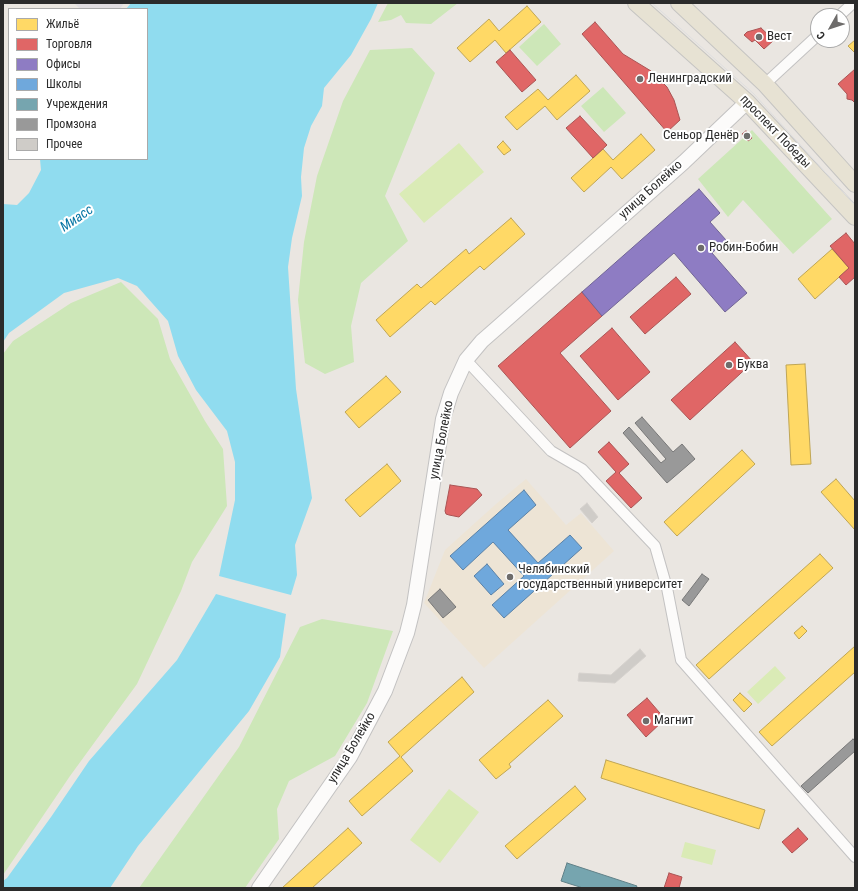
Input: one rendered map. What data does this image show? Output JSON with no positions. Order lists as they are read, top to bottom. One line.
{"streets":{"main road":["проспект Победы","улица Болейко"]},"crossings":[["проспект Победы","улица Болейко"]],"water":["Миасс"],"places":["Вест","Ленинградский","Сеньор Денёр","Робин-Бобин","Буква","Челябинский государственный университет","Магнит"],"legend":["Жильё","Торговля","Офисы","Школы","Учреждения","Промзона","Прочее"],"north":"bottom left"}
